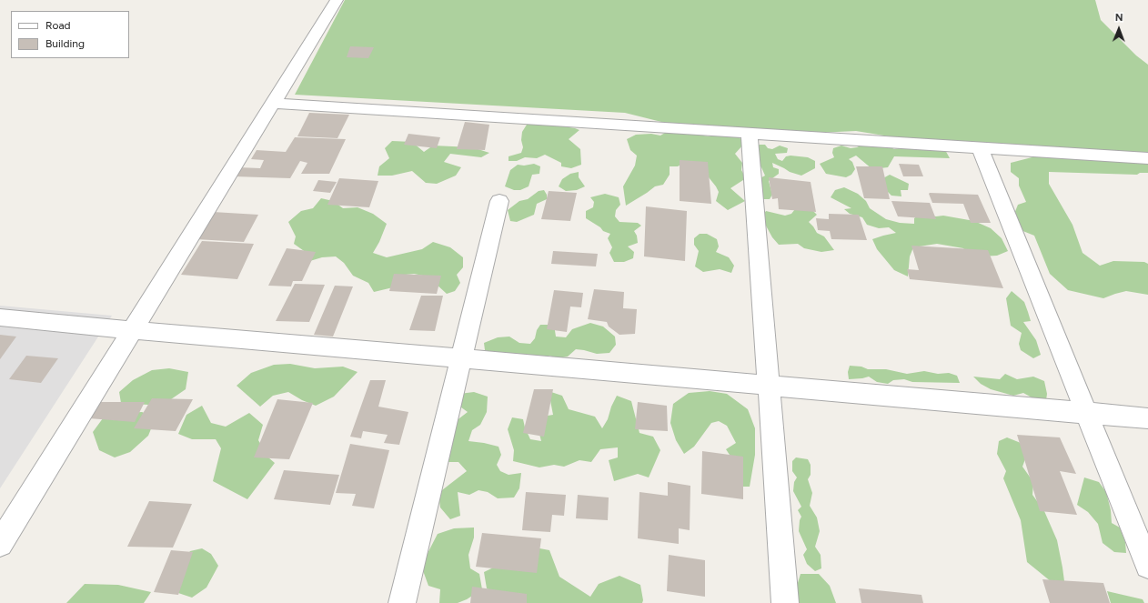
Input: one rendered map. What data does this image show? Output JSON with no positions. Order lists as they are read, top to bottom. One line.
{"legend":["Road","Building"],"north":"top"}
